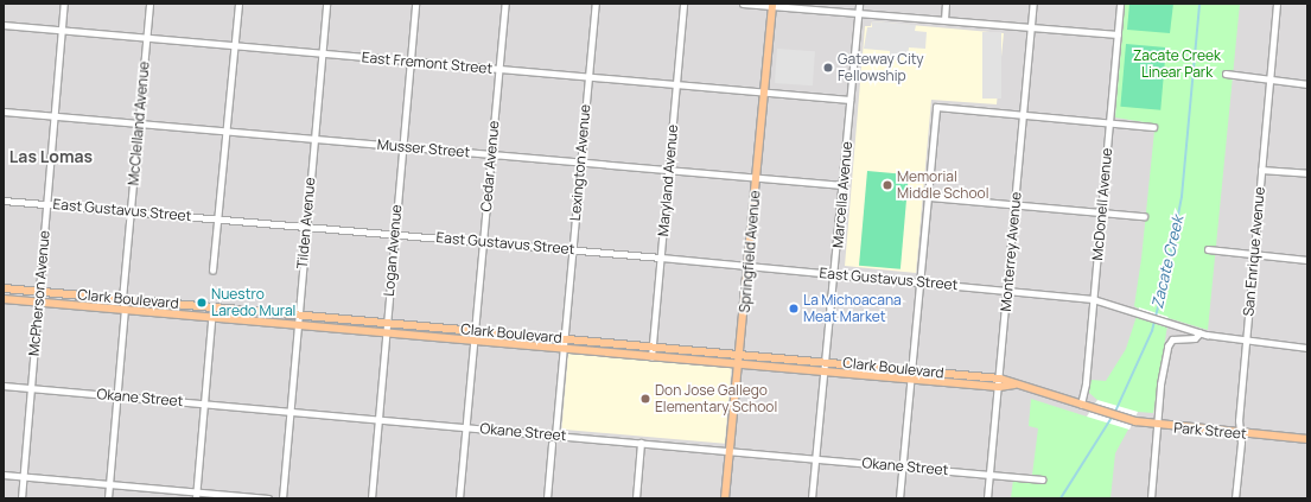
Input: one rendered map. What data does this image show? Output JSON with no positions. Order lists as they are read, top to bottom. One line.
{"streets":{"main road":["Springfield Avenue","Clark Boulevard","Park Street"],"street":["East Fremont Street","McClelland Avenue","Musser Street","Lexington Avenue","Cedar Avenue","Maryland Avenue","Marcella Avenue","McDonell Avenue","East Gustavus Street","Tilden Avenue","Logan Avenue","Monterrey Avenue","San Enrique Avenue","McPherson Avenue","Okane Street"]},"crossings":[["East Fremont Street","McClelland Avenue"],["East Fremont Street","Lexington Avenue"],["East Fremont Street","Cedar Avenue"],["East Fremont Street","Maryland Avenue"],["East Fremont Street","Marcella Avenue"],["East Fremont Street","Tilden Avenue"],["East Fremont Street","Logan Avenue"],["East Fremont Street","Springfield Avenue"],["East Fremont Street","McPherson Avenue"],["McClelland Avenue","Musser Street"],["McClelland Avenue","East Gustavus Street"],["McClelland Avenue","Clark Boulevard"],["McClelland Avenue","Okane Street"],["Musser Street","Lexington Avenue"],["Musser Street","Cedar Avenue"],["Musser Street","Maryland Avenue"],["Musser Street","Marcella Avenue"],["Musser Street","Tilden Avenue"],["Musser Street","Logan Avenue"],["Musser Street","Springfield Avenue"],["Musser Street","McPherson Avenue"],["Lexington Avenue","East Gustavus Street"],["Lexington Avenue","Clark Boulevard"],["Lexington Avenue","Okane Street"],["Cedar Avenue","East Gustavus Street"],["Cedar Avenue","Clark Boulevard"],["Cedar Avenue","Okane Street"],["Maryland Avenue","East Gustavus Street"],["Maryland Avenue","Clark Boulevard"],["Marcella Avenue","East Gustavus Street"],["Marcella Avenue","Clark Boulevard"],["Marcella Avenue","Okane Street"],["McDonell Avenue","East Gustavus Street"],["McDonell Avenue","Clark Boulevard"],["East Gustavus Street","Tilden Avenue"],["East Gustavus Street","Logan Avenue"],["East Gustavus Street","Springfield Avenue"],["East Gustavus Street","Monterrey Avenue"],["East Gustavus Street","McPherson Avenue"],["Tilden Avenue","Clark Boulevard"],["Tilden Avenue","Okane Street"],["Logan Avenue","Clark Boulevard"],["Logan Avenue","Okane Street"],["Springfield Avenue","Clark Boulevard"],["Springfield Avenue","Okane Street"],["Monterrey Avenue","Clark Boulevard"],["Monterrey Avenue","Okane Street"],["San Enrique Avenue","Park Street"],["McPherson Avenue","Clark Boulevard"],["McPherson Avenue","Okane Street"],["Clark Boulevard","Park Street"]],"districts":["Las Lomas"],"water":["Zacate Creek"],"parks":["Zacate Creek Linear Park"],"places":["Gateway City Fellowship","Memorial Middle School","Nuestro Laredo Mural","La Michoacana Meat Market","Don Jose Gallego Elementary School"]}
